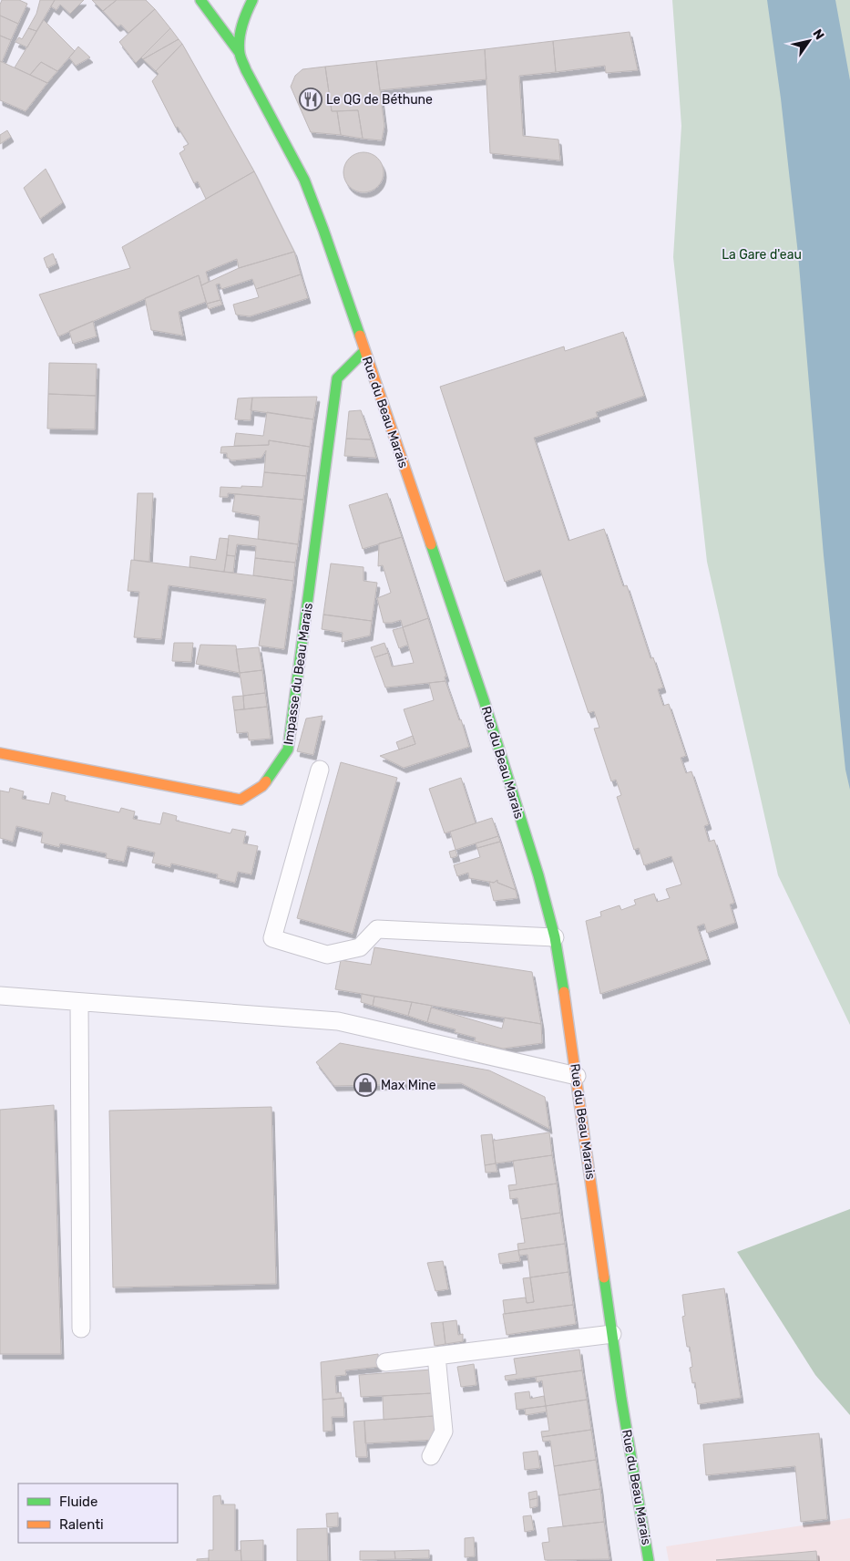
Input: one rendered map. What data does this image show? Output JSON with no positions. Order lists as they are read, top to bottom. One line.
{"streets":{"street":["Rue du Beau Marais","Impasse du Beau Marais"]},"crossings":[["Rue du Beau Marais","Impasse du Beau Marais"]],"parks":["La Gare d'eau"],"places":{"restaurant":["Le QG de Béthune"],"shop":["Max Mine"]},"legend":["Fluide","Ralenti"],"north":"top right"}
